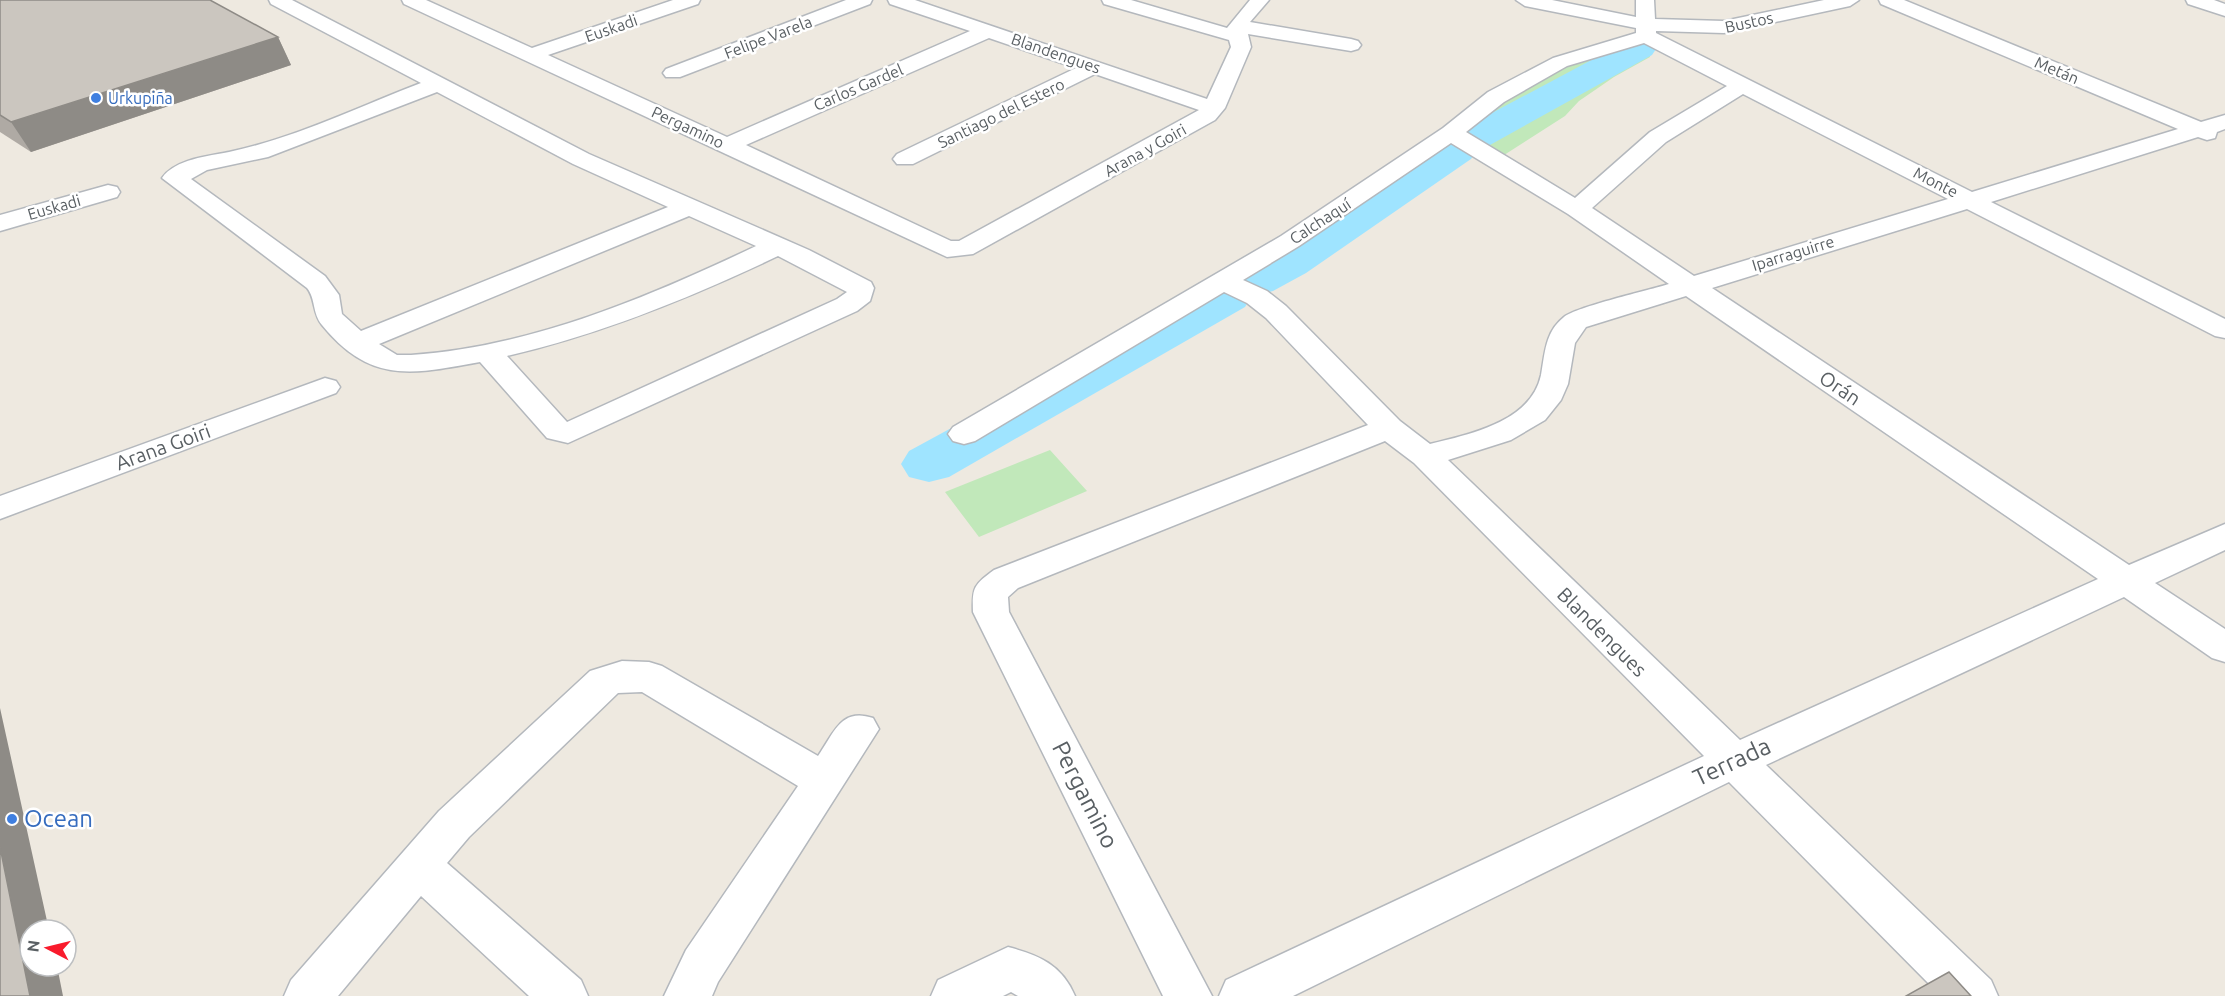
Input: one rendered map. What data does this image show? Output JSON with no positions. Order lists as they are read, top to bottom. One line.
{"streets":{"street":["Bustos","Euskadi","Felipe Varela","Blandengues","Metán","Carlos Gardel","Santiago del Estero","Pergamino","Arana y Goiri","Monte","Calchaquí","Iparraguirre","Orán","Arana Goiri","Terrada"]},"crossings":[["Bustos","Monte"],["Bustos","Calchaquí"],["Euskadi","Pergamino"],["Blandengues","Carlos Gardel"],["Blandengues","Santiago del Estero"],["Blandengues","Pergamino"],["Blandengues","Arana y Goiri"],["Blandengues","Calchaquí"],["Blandengues","Iparraguirre"],["Blandengues","Terrada"],["Metán","Iparraguirre"],["Carlos Gardel","Pergamino"],["Pergamino","Arana y Goiri"],["Monte","Calchaquí"],["Monte","Iparraguirre"],["Calchaquí","Orán"],["Iparraguirre","Orán"],["Orán","Terrada"]],"places":["Urkupiña","Ocean"],"north":"left"}
